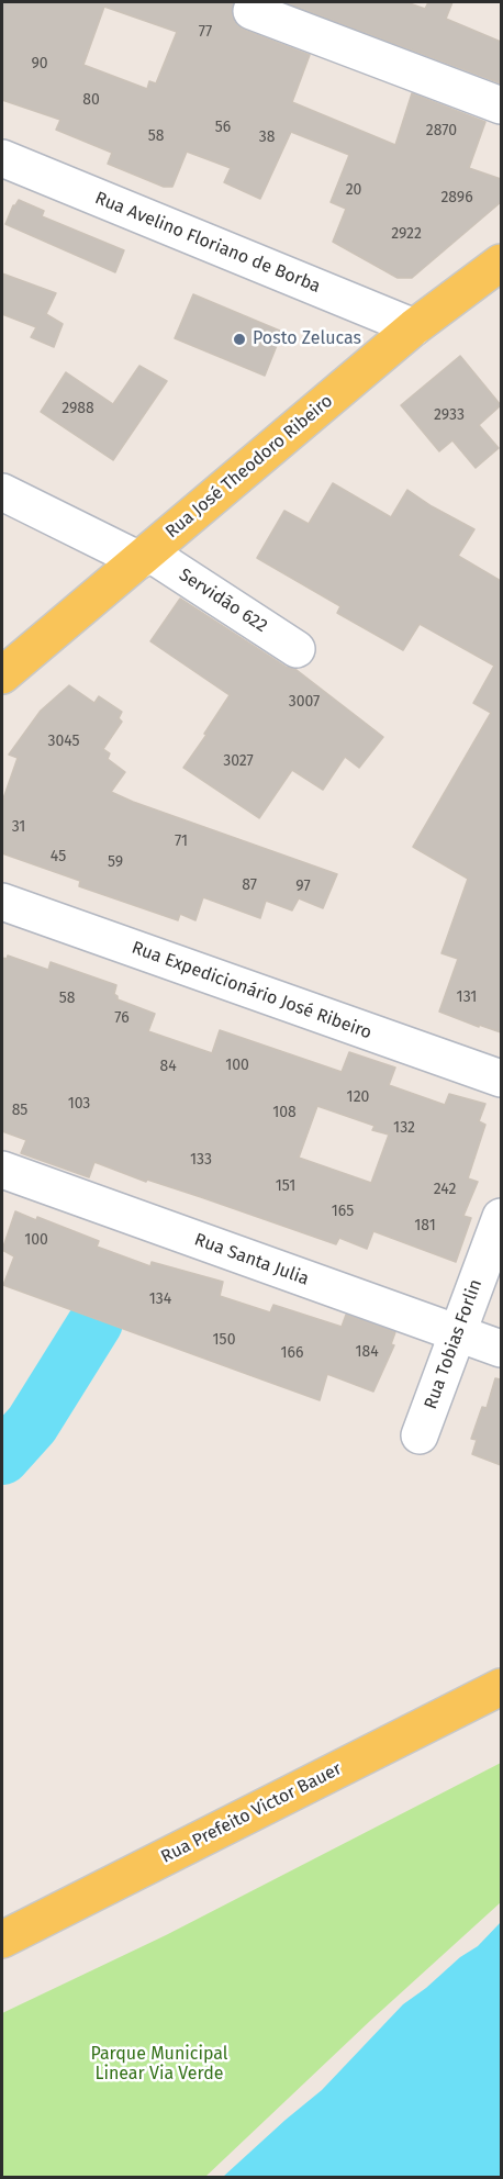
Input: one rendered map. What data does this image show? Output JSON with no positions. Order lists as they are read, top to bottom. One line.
{"streets":{"main road":["Rua José Theodoro Ribeiro","Rua Prefeito Victor Bauer"],"street":["Rua Avelino Floriano de Borba","Servidão 622","Rua Expedicionário José Ribeiro","Rua Santa Julia","Rua Tobias Forlin"]},"crossings":[["Rua Avelino Floriano de Borba","Rua José Theodoro Ribeiro"],["Rua José Theodoro Ribeiro","Servidão 622"],["Rua Santa Julia","Rua Tobias Forlin"]],"parks":["Parque Municipal Linear Via Verde"],"places":["Posto Zelucas"],"house_numbers":["77","90","80","56","2870","58","38","20","2896","2922","2988","2933","3007","3045","3027","31","71","45","59","87","97","131","58","76","100","84","120","103","85","108","132","133","151","242","165","181","100","134","150","184","166"]}
